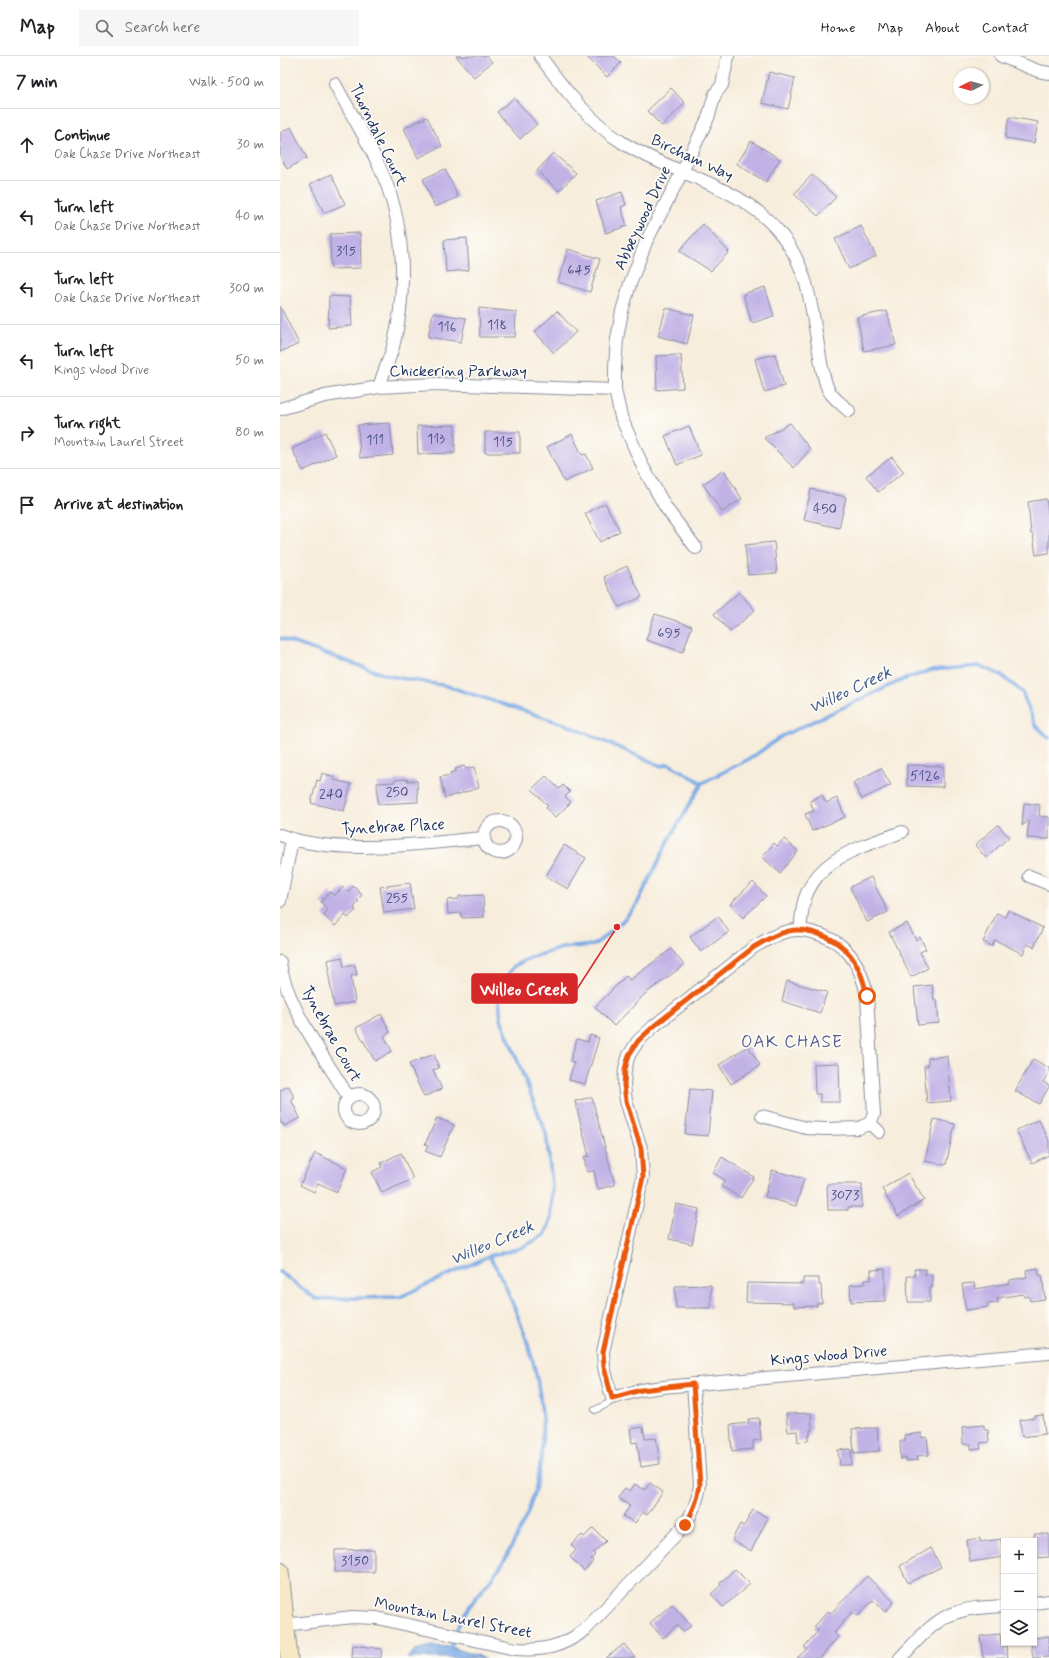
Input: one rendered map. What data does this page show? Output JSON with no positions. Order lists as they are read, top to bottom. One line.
{"streets":{"street":["Thorndale Court","Bircham Way","Abbeywood Drive","Chickering Parkway","Tynebrae Place","Tynebrae Court","Kings Wood Drive","Mountain Laurel Street"]},"crossings":[["Thorndale Court","Chickering Parkway"],["Bircham Way","Abbeywood Drive"],["Abbeywood Drive","Chickering Parkway"],["Kings Wood Drive","Mountain Laurel Street"]],"districts":["OAK CHASE"],"water":["Willeo Creek"],"places":["Willeo Creek"],"house_numbers":["315","645","118","116","113","111","115","450","695","5126","250","240","255","3073","3150"],"north":"left","page":{"header":"Map","search":"Search here","nav":["Home","Map","About","Contact"],"heading":["7 min","Walk · 500 m"],"list":[["Continue","Oak Chase Drive Northeast","30 m"],["Turn left","Oak Chase Drive Northeast","40 m"],["Turn left","Oak Chase Drive Northeast","300 m"],["Turn left","Kings Wood Drive","50 m"],["Turn right","Mountain Laurel Street","80 m"],"Arrive at destination"],"map_buttons":["+","−"]}}
